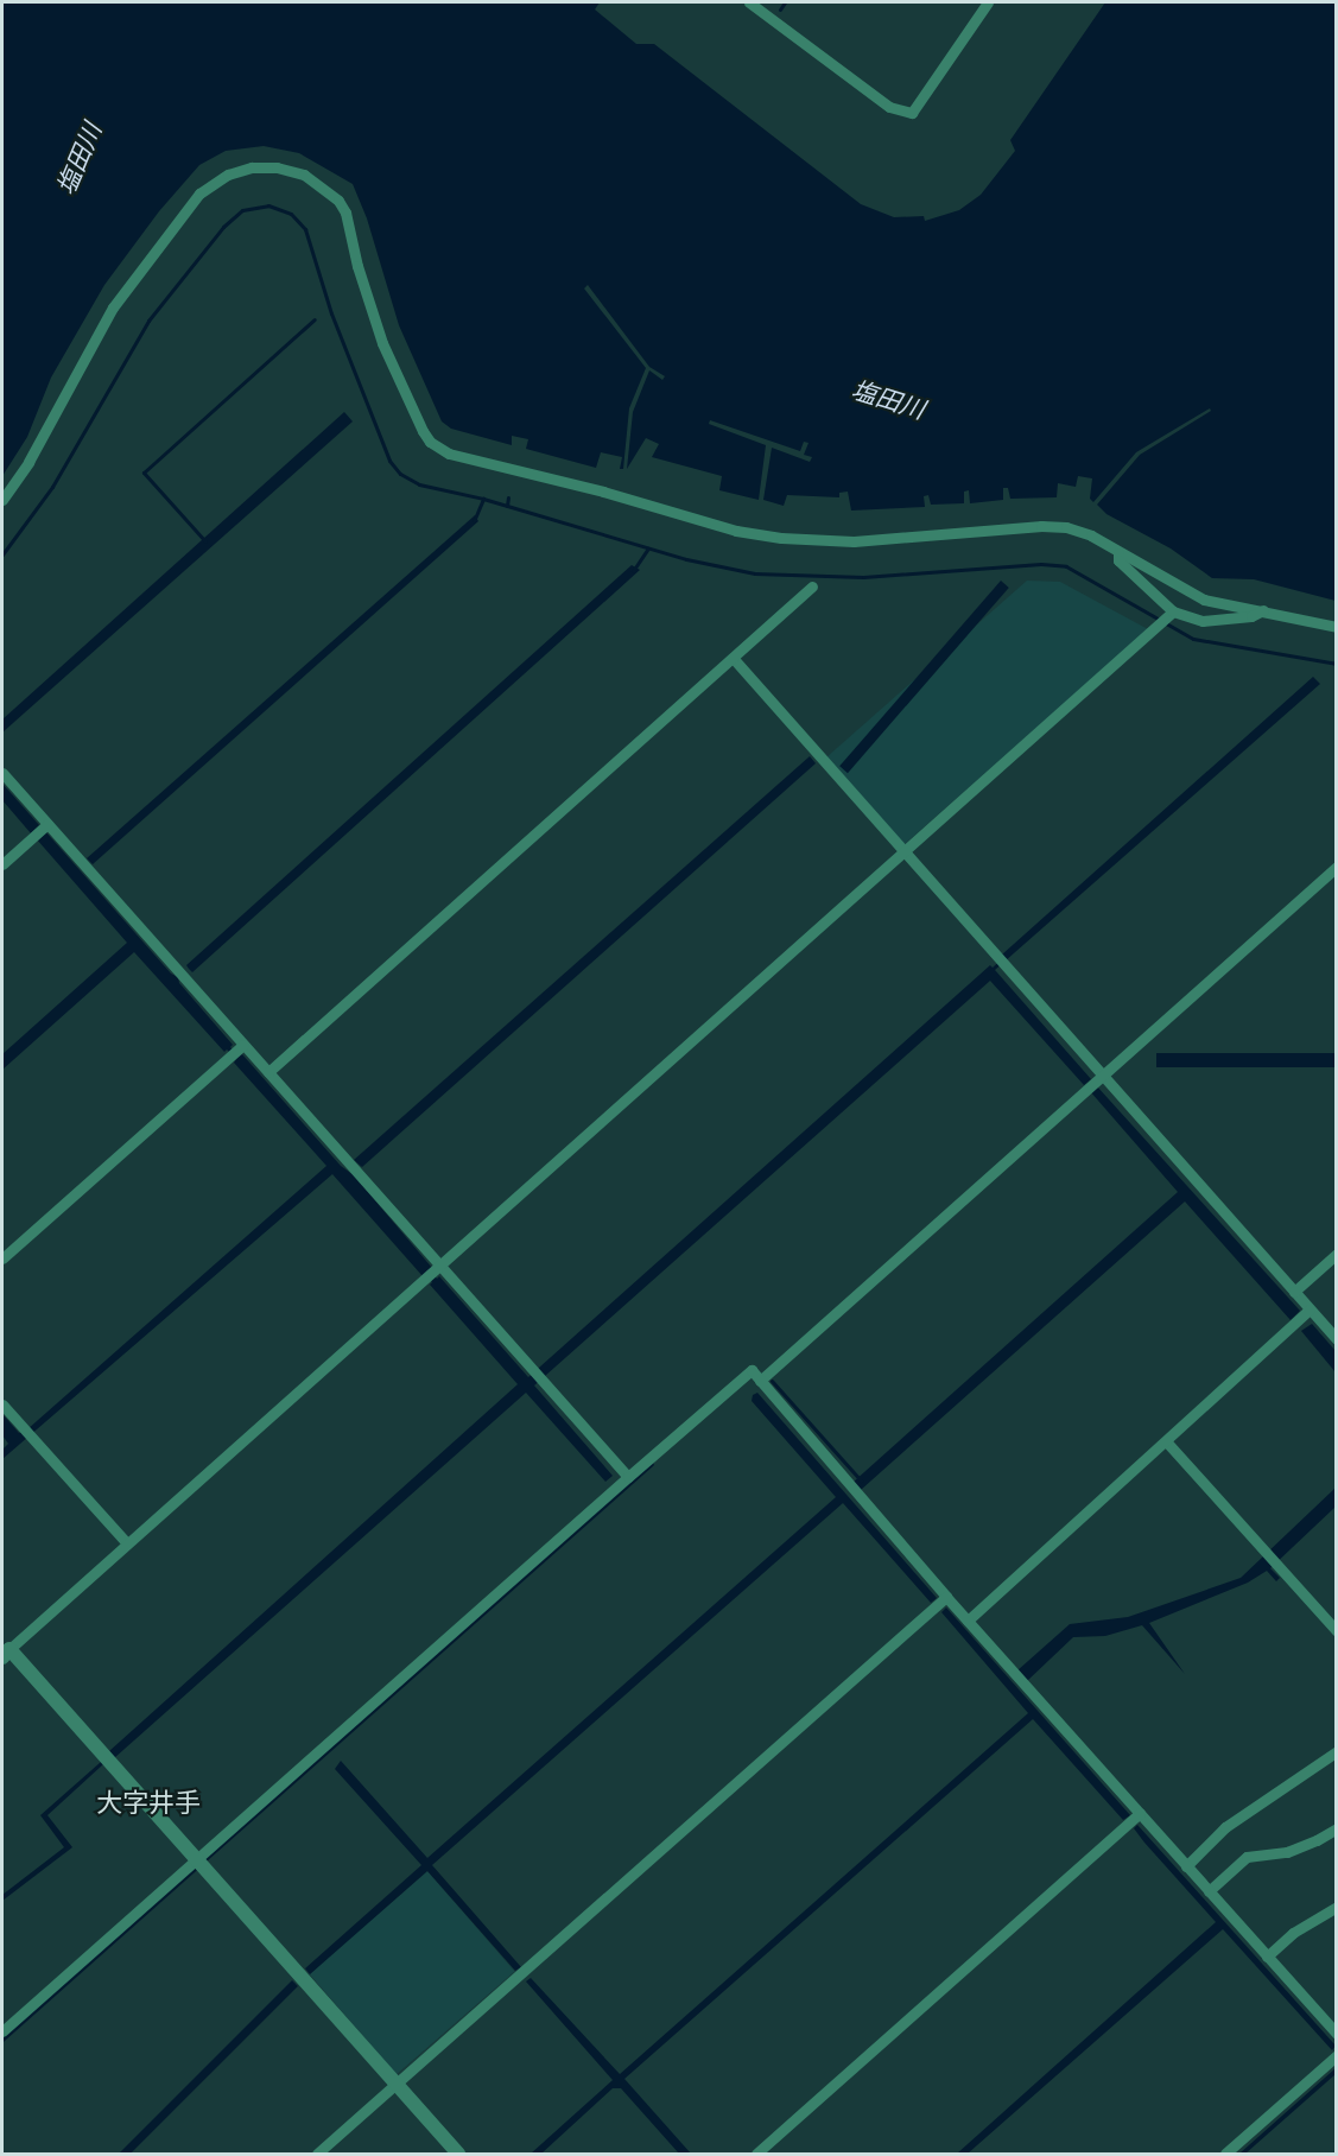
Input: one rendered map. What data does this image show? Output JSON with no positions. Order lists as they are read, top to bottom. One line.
{"districts":["大字井手"],"water":["塩田川"]}
